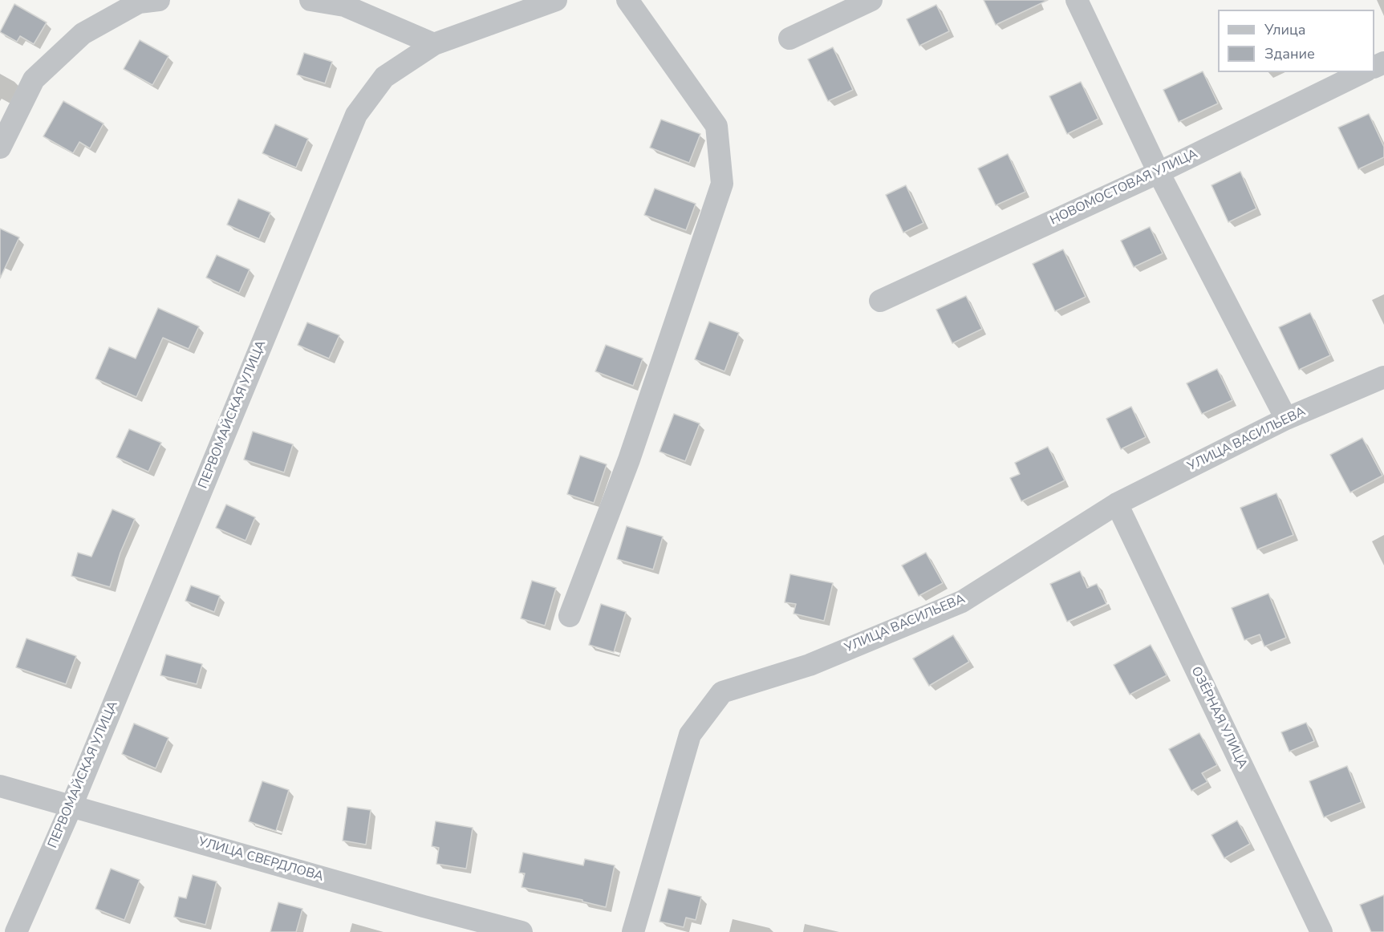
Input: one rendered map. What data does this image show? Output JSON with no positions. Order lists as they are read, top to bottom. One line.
{"streets":{"street":["НОВОМОСТОВАЯ УЛИЦА","ПЕРВОМАЙСКАЯ УЛИЦА","УЛИЦА ВАСИЛЬЕВА","ОЗЁРНАЯ УЛИЦА","УЛИЦА СВЕРДЛОВА"]},"crossings":[["ПЕРВОМАЙСКАЯ УЛИЦА","УЛИЦА СВЕРДЛОВА"],["УЛИЦА ВАСИЛЬЕВА","ОЗЁРНАЯ УЛИЦА"]],"legend":["Улица","Здание"]}
